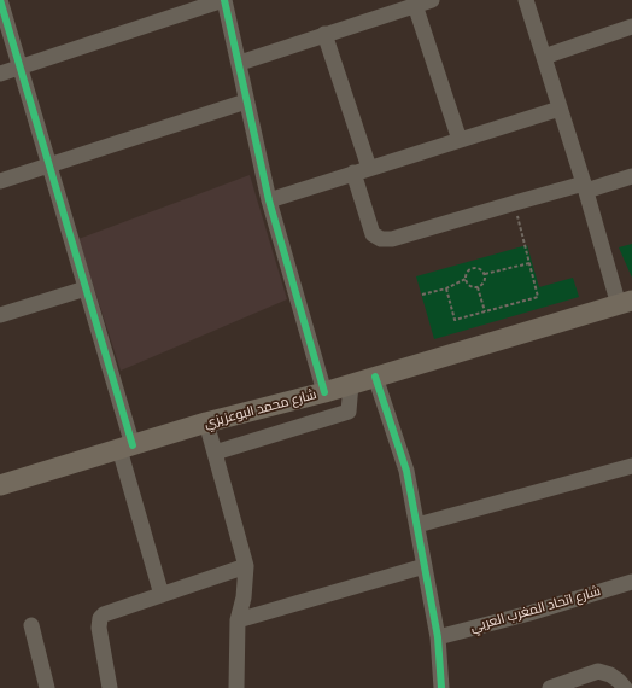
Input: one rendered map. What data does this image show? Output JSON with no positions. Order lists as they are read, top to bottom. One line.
{"streets":{"main road":["شارع محمد البوعزيزي"],"street":["شارع اتحاد المغرب العربي"]}}
